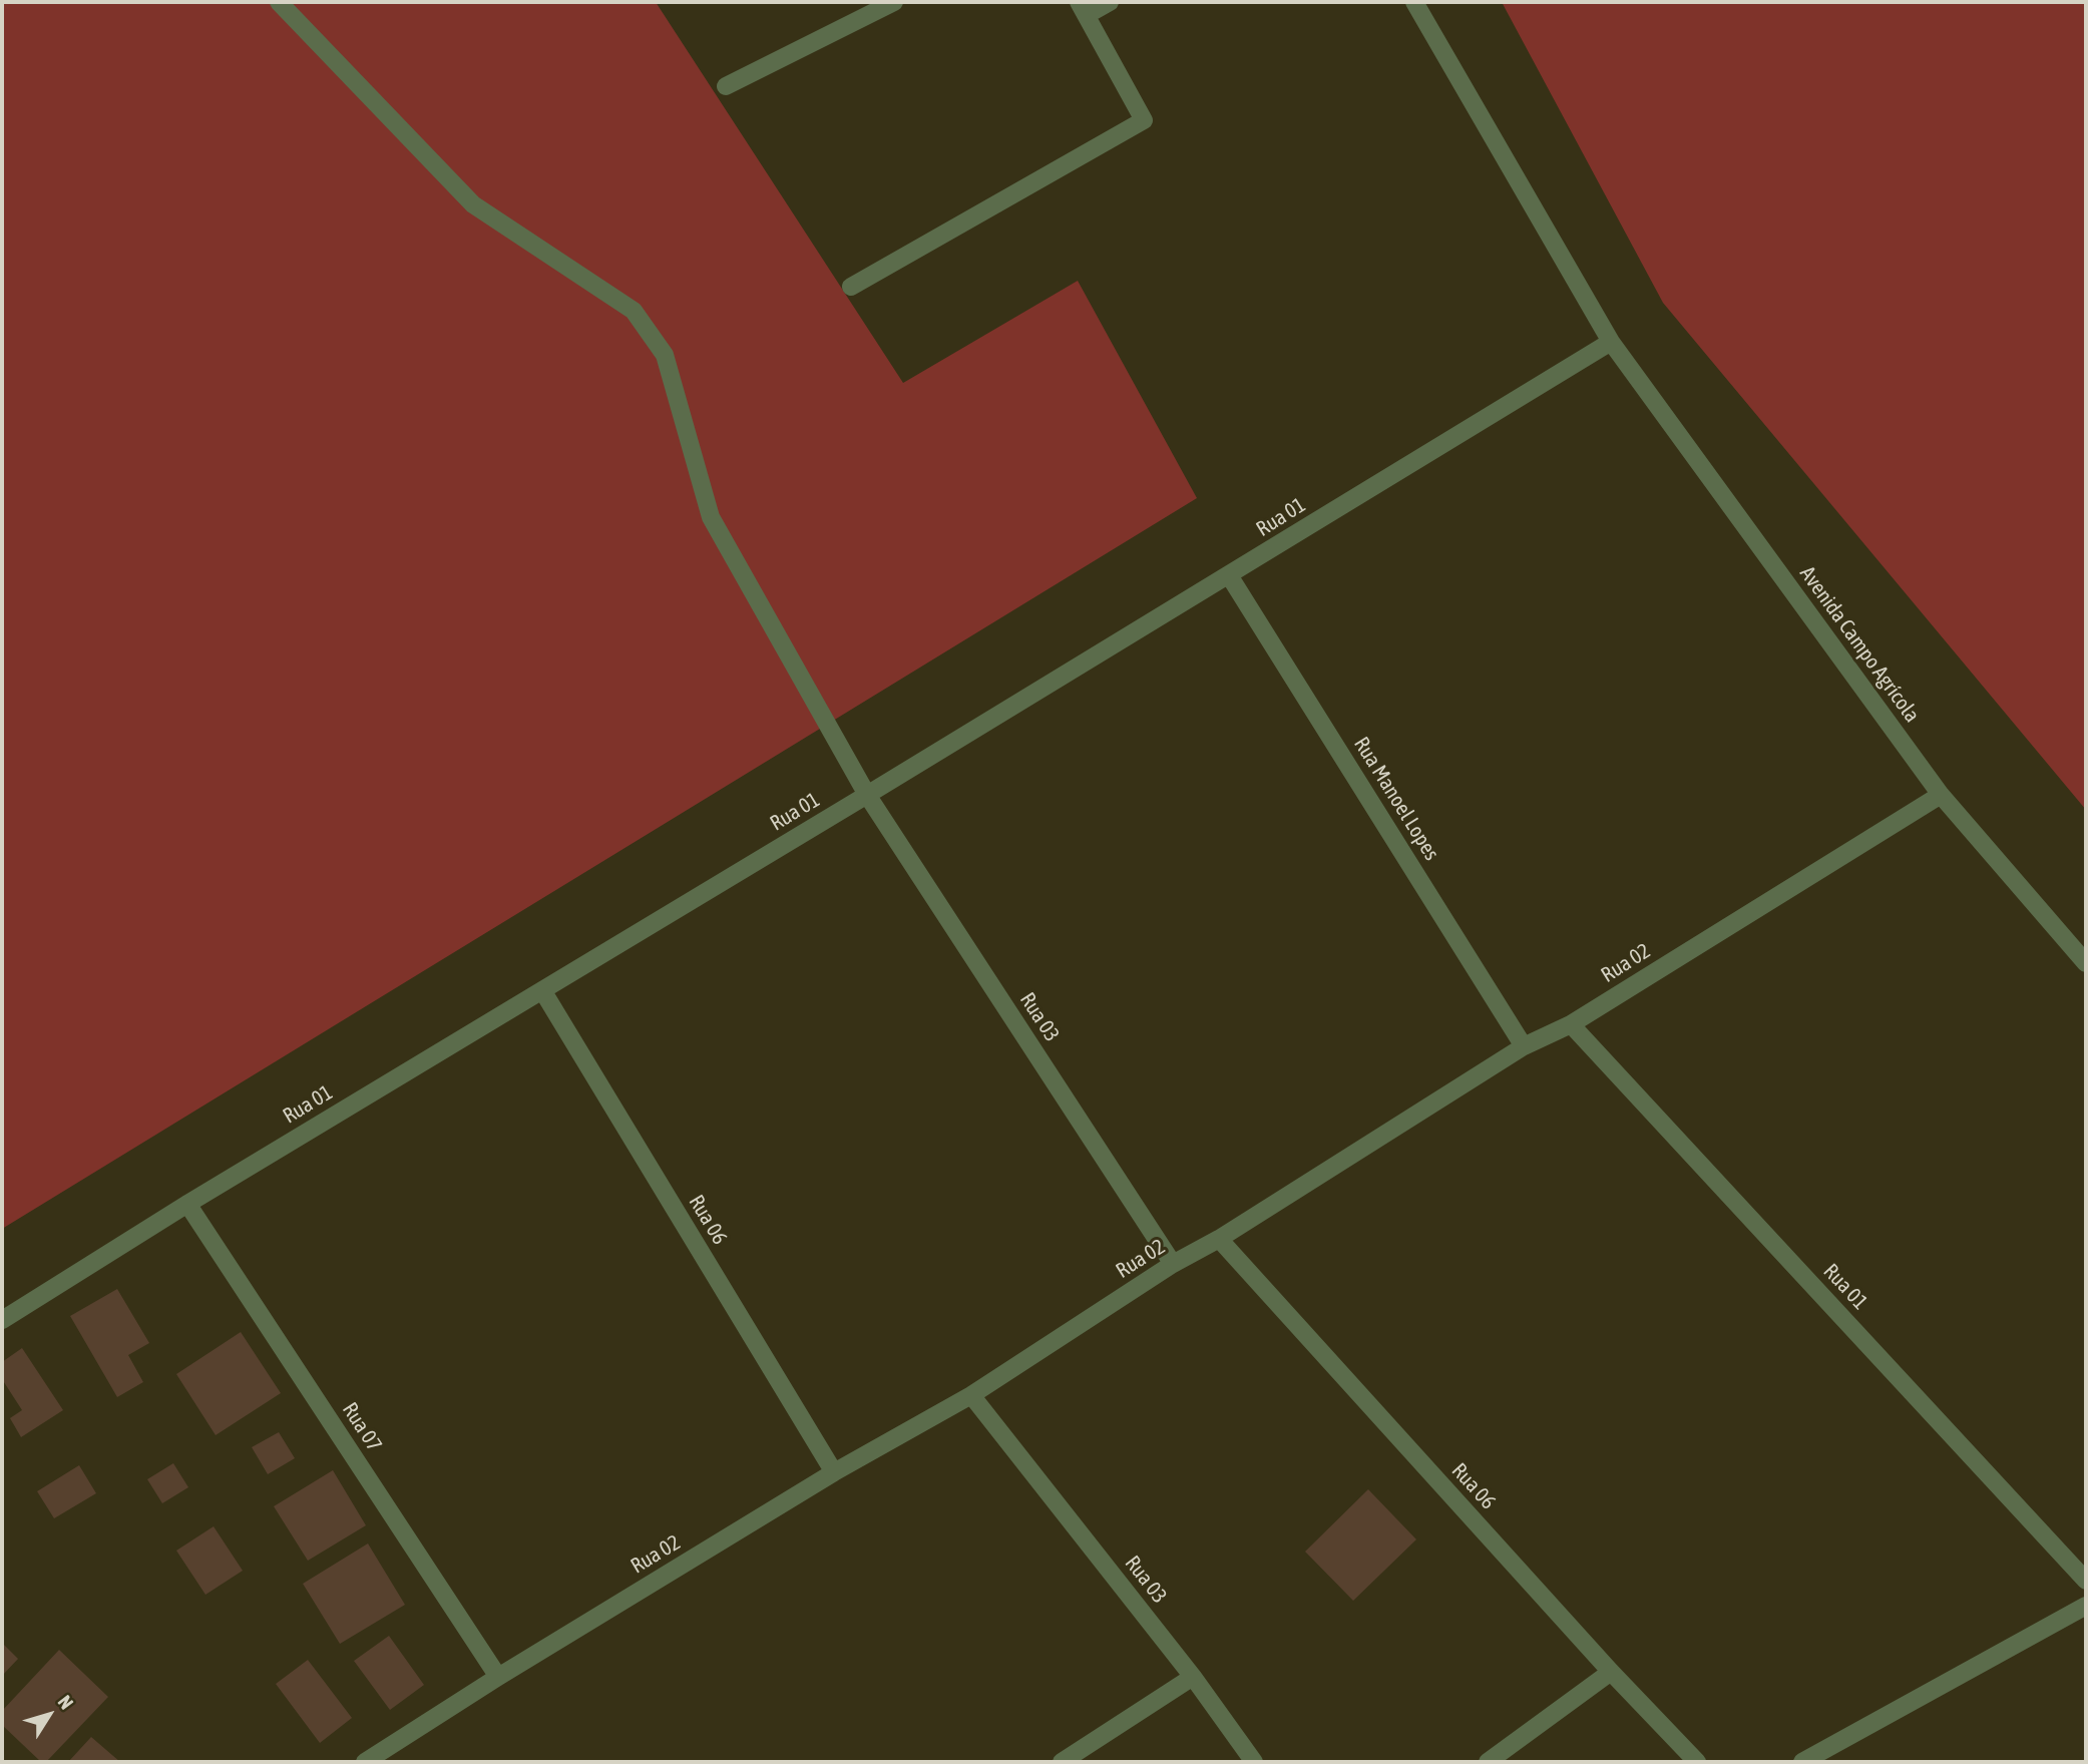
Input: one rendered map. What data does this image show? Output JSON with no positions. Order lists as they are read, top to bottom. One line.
{"streets":{"street":["Rua 01","Avenida Campo Agrícola","Rua Manoel Lopes","Rua 02","Rua 03","Rua 06","Rua 07"]},"crossings":[["Rua 01","Avenida Campo Agrícola"],["Rua 01","Rua Manoel Lopes"],["Rua 01","Rua 02"],["Rua 01","Rua 03"],["Rua 01","Rua 06"],["Rua 01","Rua 07"],["Avenida Campo Agrícola","Rua 02"],["Rua Manoel Lopes","Rua 02"],["Rua 02","Rua 03"],["Rua 02","Rua 06"],["Rua 02","Rua 07"]],"north":"top right"}
